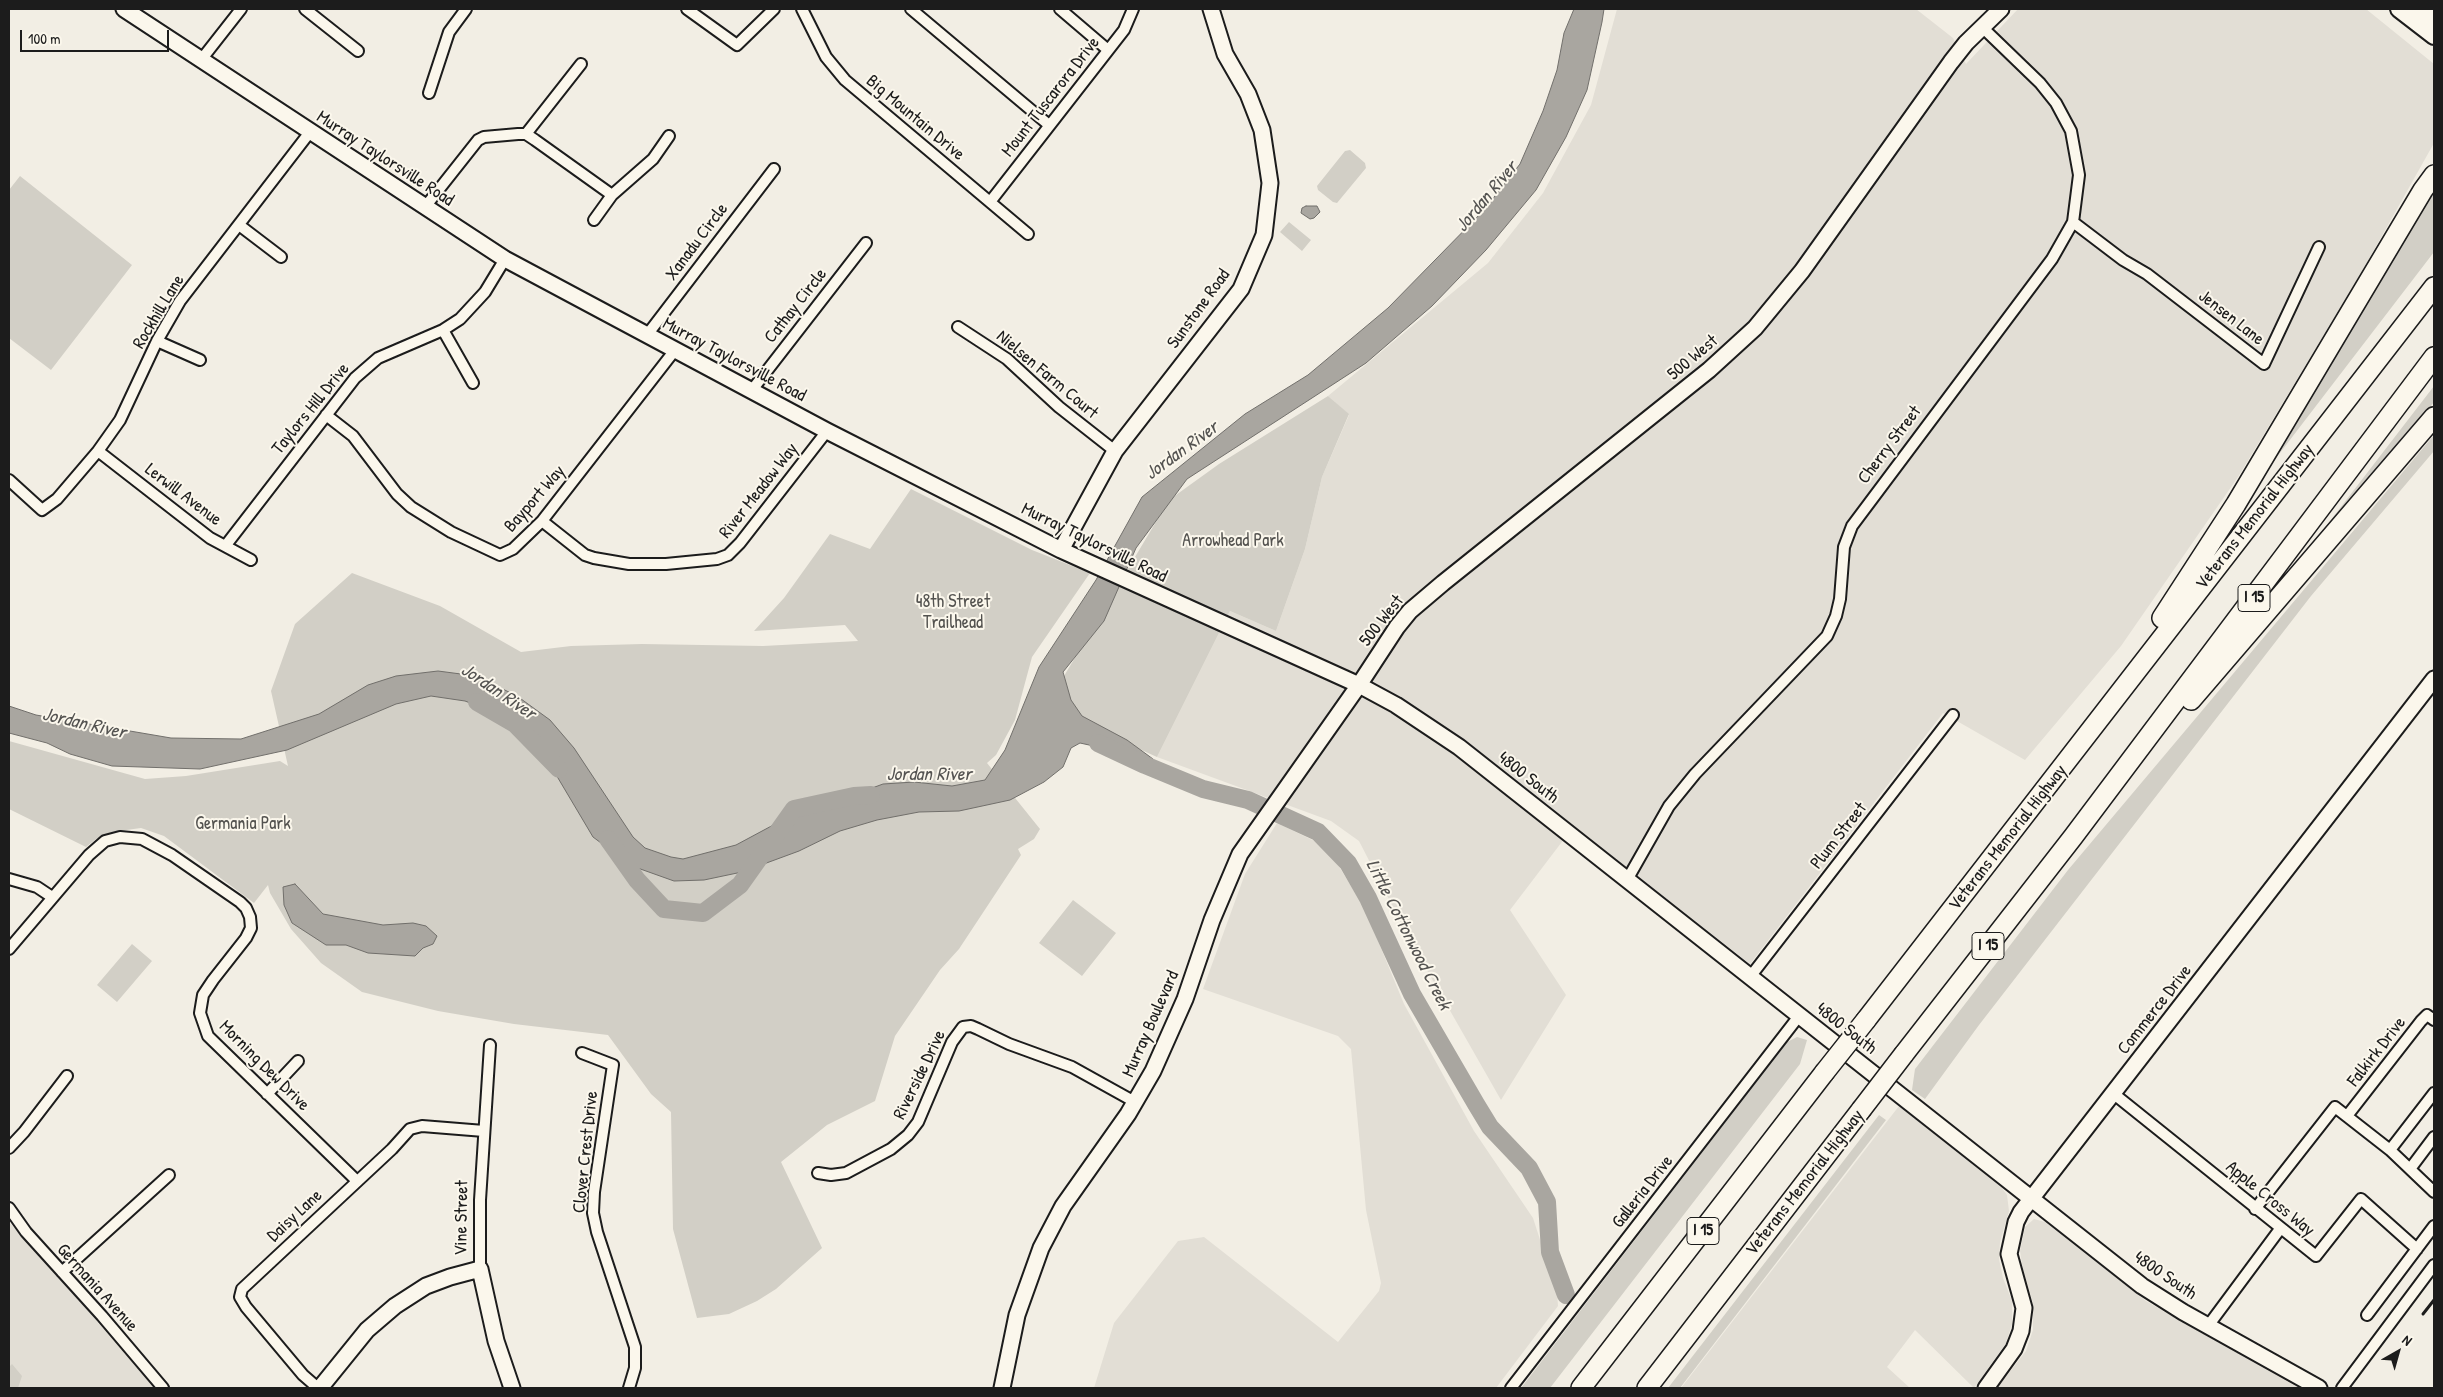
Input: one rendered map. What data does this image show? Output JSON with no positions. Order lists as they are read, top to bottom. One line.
{"streets":{"highway":["Veterans Memorial Highway","I 15"],"street":["Mount Tuscarora Drive","Big Mountain Drive","Murray Taylorsville Road","Xanadu Circle","Cathay Circle","Sunstone Road","Rockhill Lane","Jensen Lane","500 West","Nielsen Farm Court","Taylors Hill Drive","Cherry Street","River Meadow Way","Lerwill Avenue","Bayport Way","4800 South","Plum Street","Commerce Drive","Murray Boulevard","Falkirk Drive","Morning Dew Drive","Riverside Drive","Clover Crest Drive","Galleria Drive","Apple Cross Way","Daisy Lane","Vine Street","Germania Avenue"]},"crossings":[["Mount Tuscarora Drive","Big Mountain Drive"],["Murray Taylorsville Road","Xanadu Circle"],["Murray Taylorsville Road","Cathay Circle"],["Murray Taylorsville Road","Sunstone Road"],["Murray Taylorsville Road","Rockhill Lane"],["Murray Taylorsville Road","500 West"],["Murray Taylorsville Road","Taylors Hill Drive"],["Murray Taylorsville Road","River Meadow Way"],["Murray Taylorsville Road","Bayport Way"],["Murray Taylorsville Road","4800 South"],["Murray Taylorsville Road","Murray Boulevard"],["Sunstone Road","Nielsen Farm Court"],["Rockhill Lane","Lerwill Avenue"],["Jensen Lane","Cherry Street"],["500 West","Cherry Street"],["500 West","4800 South"],["500 West","Murray Boulevard"],["Taylors Hill Drive","Lerwill Avenue"],["Taylors Hill Drive","Bayport Way"],["Cherry Street","4800 South"],["River Meadow Way","Bayport Way"],["4800 South","Plum Street"],["4800 South","Commerce Drive"],["4800 South","Murray Boulevard"],["4800 South","Galleria Drive"],["Commerce Drive","Apple Cross Way"],["Murray Boulevard","Riverside Drive"],["Morning Dew Drive","Daisy Lane"],["Daisy Lane","Vine Street"]],"water":["Jordan River","Little Cottonwood Creek"],"parks":["Arrowhead Park","48th Street Trailhead","Germania Park"],"scale_bar":"100 m","north":"top right"}
